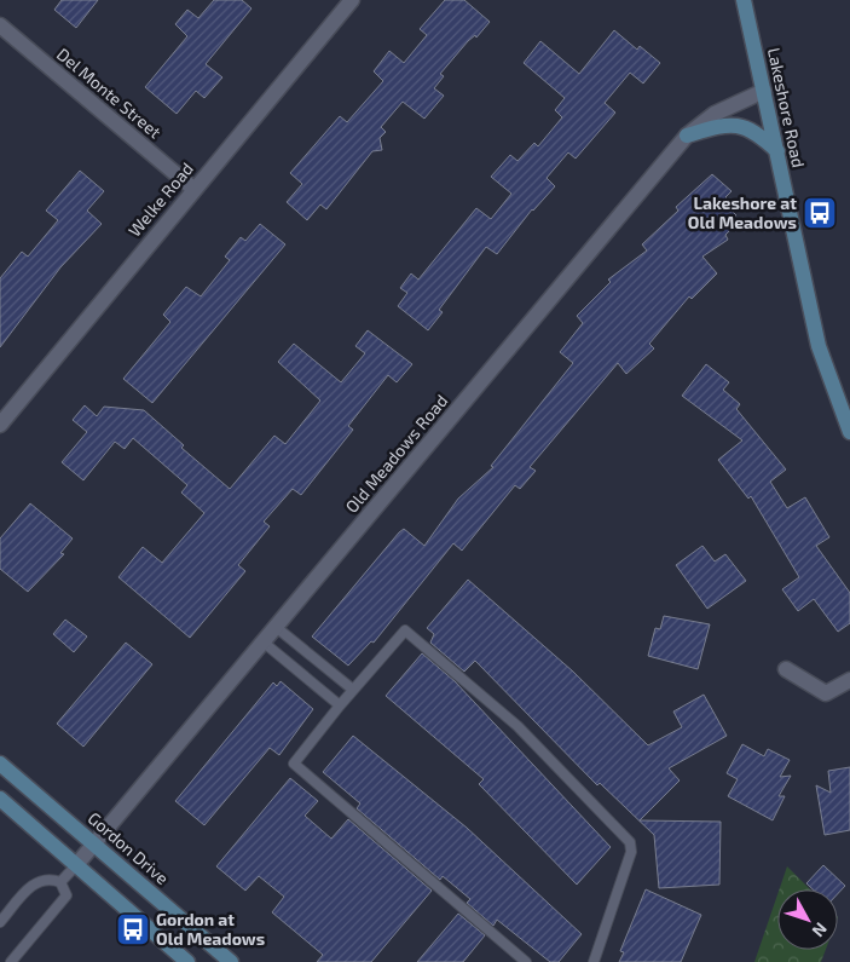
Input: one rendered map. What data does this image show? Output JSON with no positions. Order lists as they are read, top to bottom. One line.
{"streets":{"main road":["Lakeshore Road","Gordon Drive"],"street":["Del Monte Street","Welke Road","Old Meadows Road"]},"crossings":[["Del Monte Street","Welke Road"],["Lakeshore Road","Old Meadows Road"],["Old Meadows Road","Gordon Drive"]],"places":{"bus stop":["Lakeshore at Old Meadows","Gordon at Old Meadows"]},"north":"bottom right"}
